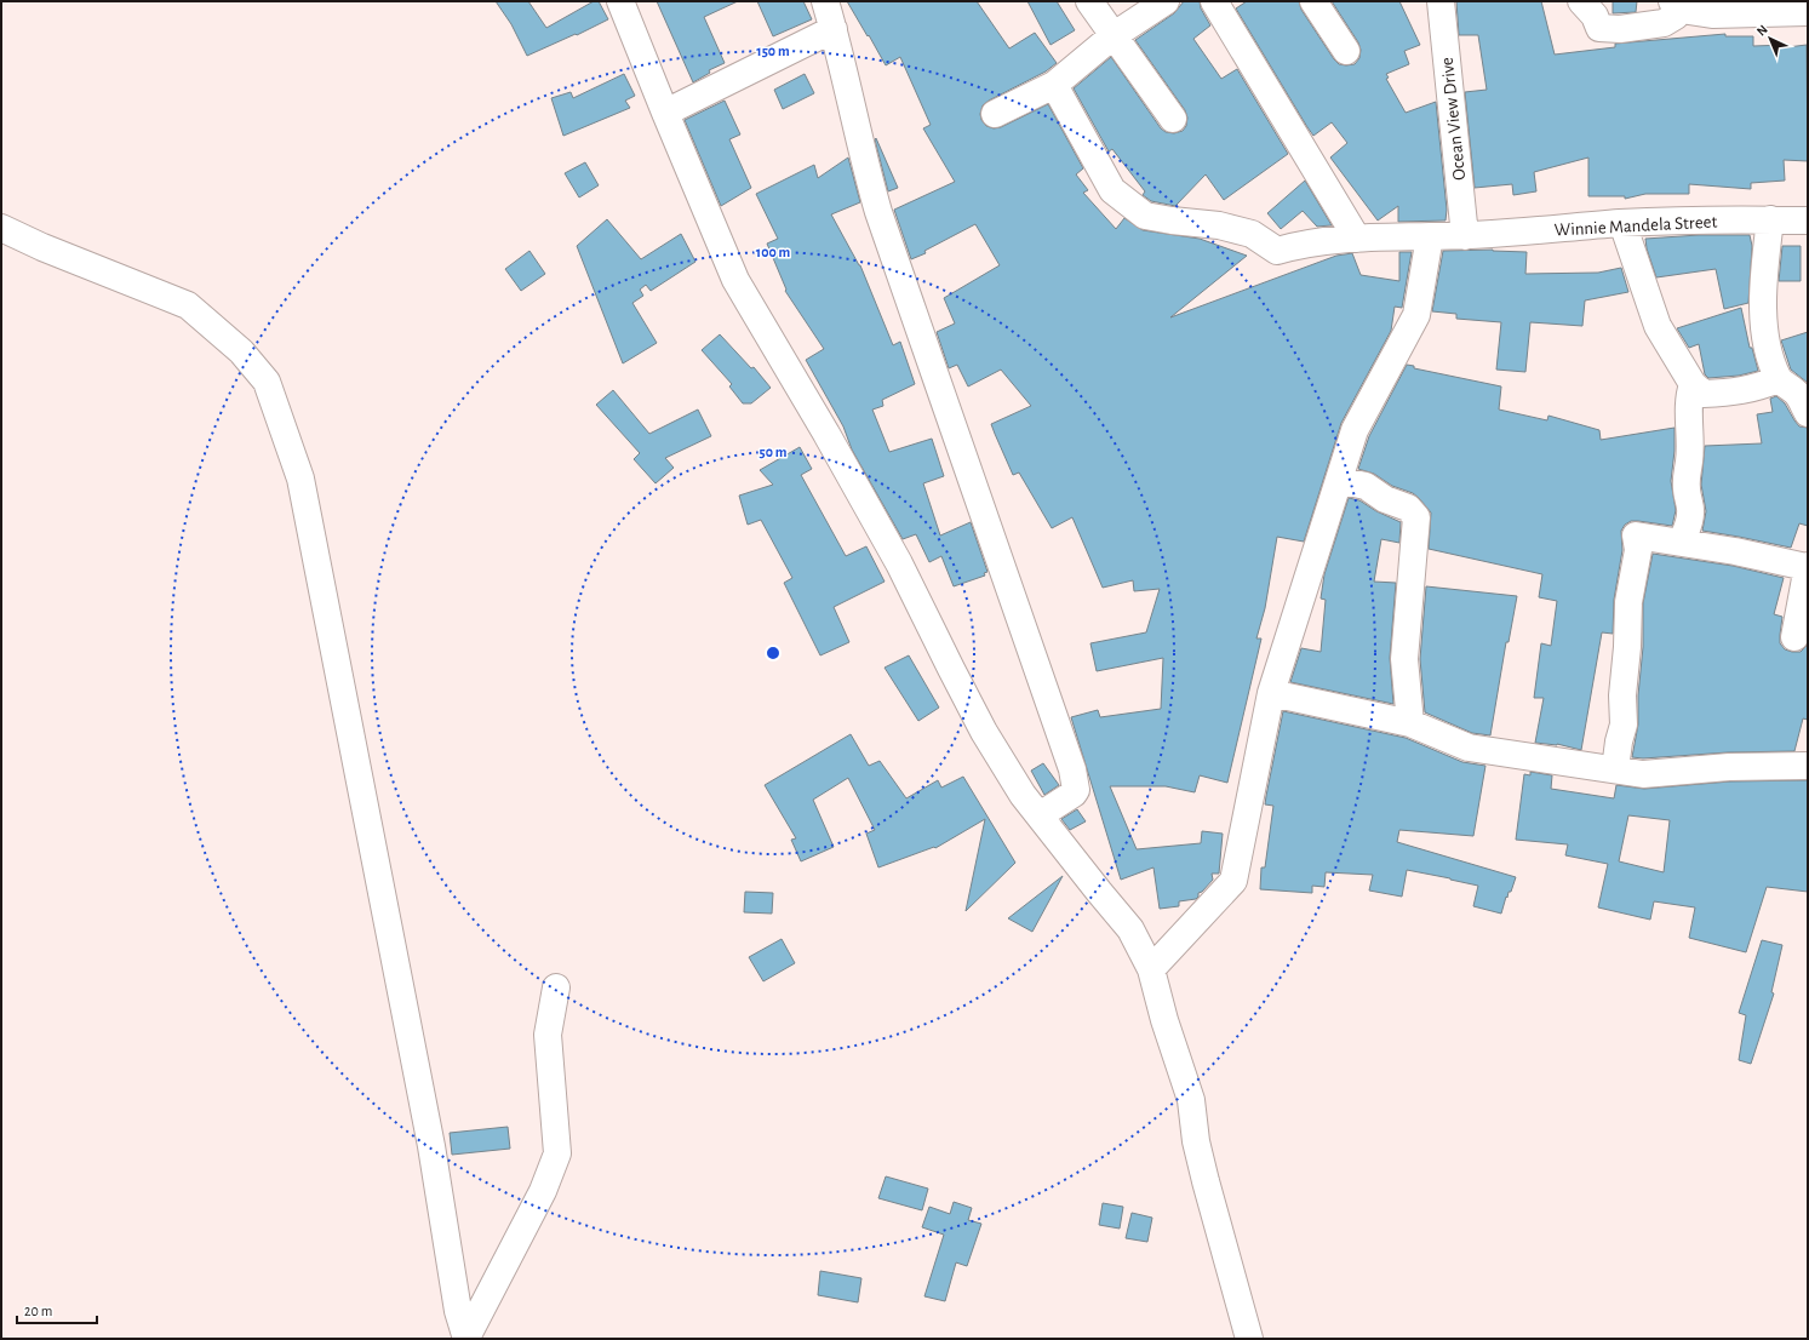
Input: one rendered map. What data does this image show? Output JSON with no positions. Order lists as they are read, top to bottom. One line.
{"streets":{"street":["Ocean View Drive","Winnie Mandela Street"]},"crossings":[["Ocean View Drive","Winnie Mandela Street"]],"scale_bar":"20 m","north":"top left","rings":["150 m","100 m","50 m"]}
